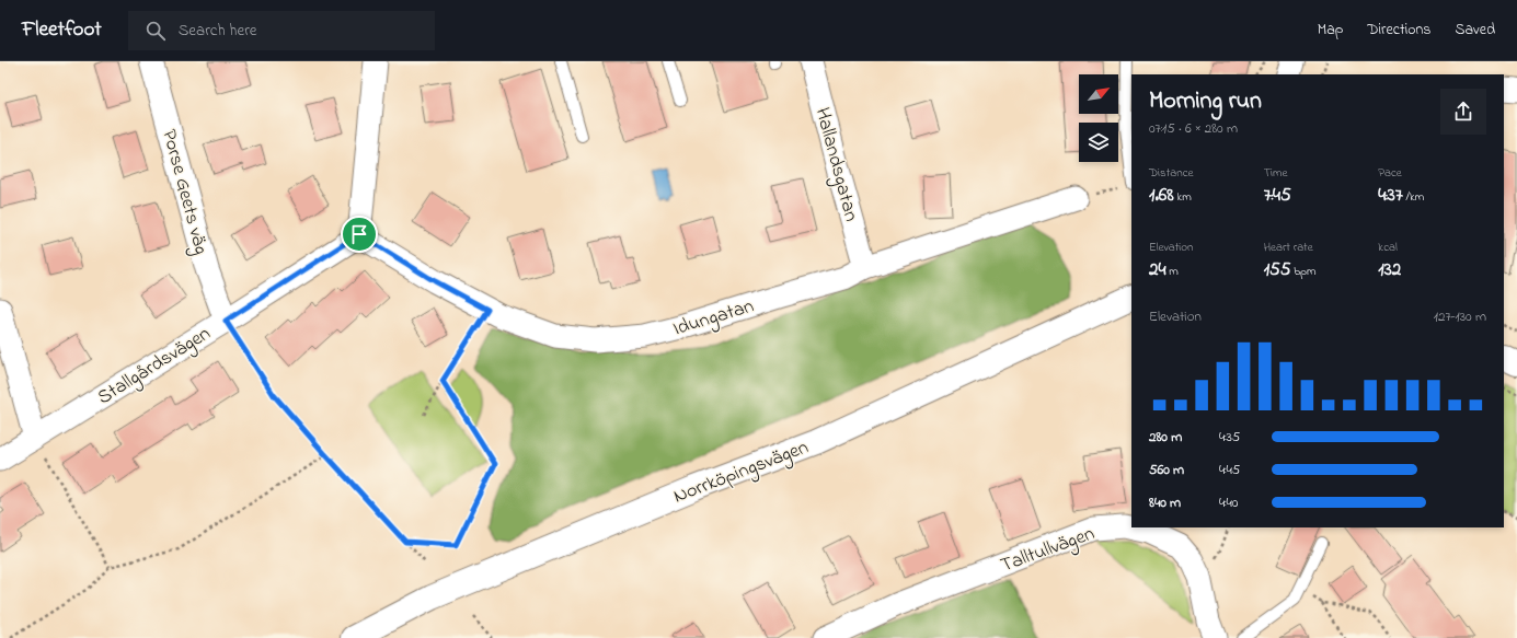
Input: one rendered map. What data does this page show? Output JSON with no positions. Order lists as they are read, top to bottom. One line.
{"streets":{"main road":["Norrköpingsvägen"],"street":["Hallandsgatan","Porse Geets väg","Idungatan","Stallgårdsvägen","Talltullvägen"]},"crossings":[["Hallandsgatan","Idungatan"],["Porse Geets väg","Stallgårdsvägen"],["Idungatan","Stallgårdsvägen"]],"north":"top right","page":{"header":"Fleetfoot","search":"Search here","nav":["Map","Directions","Saved"],"heading":["Morning run","07:15 · 6 × 280 m"],"stats":[["Distance","1.68 km"],["Time","7:45"],["Pace","4:37 /km"],["Elevation","24 m"],["Heart rate","155 bpm"],["kcal","132"]],"chart":["Elevation","127–130 m"],"list":[{"name":"280 m","note":"4:35"},{"name":"560 m","note":"4:45"},{"name":"840 m","note":"4:40"}]}}
